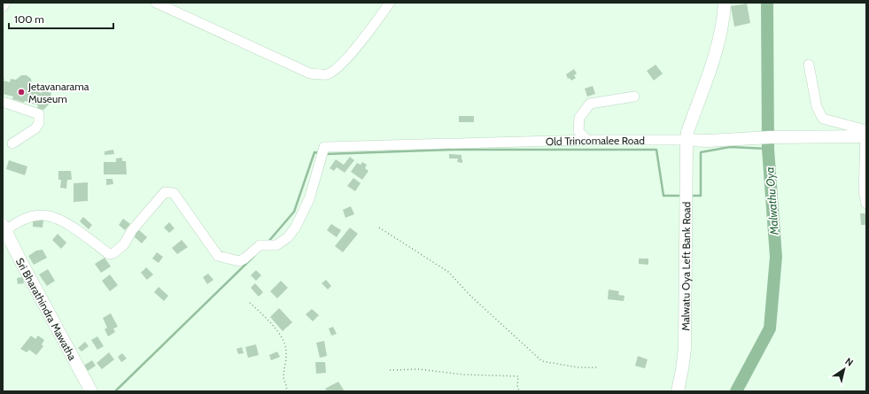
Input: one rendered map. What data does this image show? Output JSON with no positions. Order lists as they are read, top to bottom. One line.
{"streets":{"main road":["Old Trincomalee Road","Malwatu Oya Left Bank Road","Sri Bharathindra Mawatha"]},"crossings":[["Old Trincomalee Road","Malwatu Oya Left Bank Road"],["Old Trincomalee Road","Sri Bharathindra Mawatha"]],"water":["Malwathu Oya"],"places":["Jetavanarama Museum"],"scale_bar":"100 m","north":"top right"}
